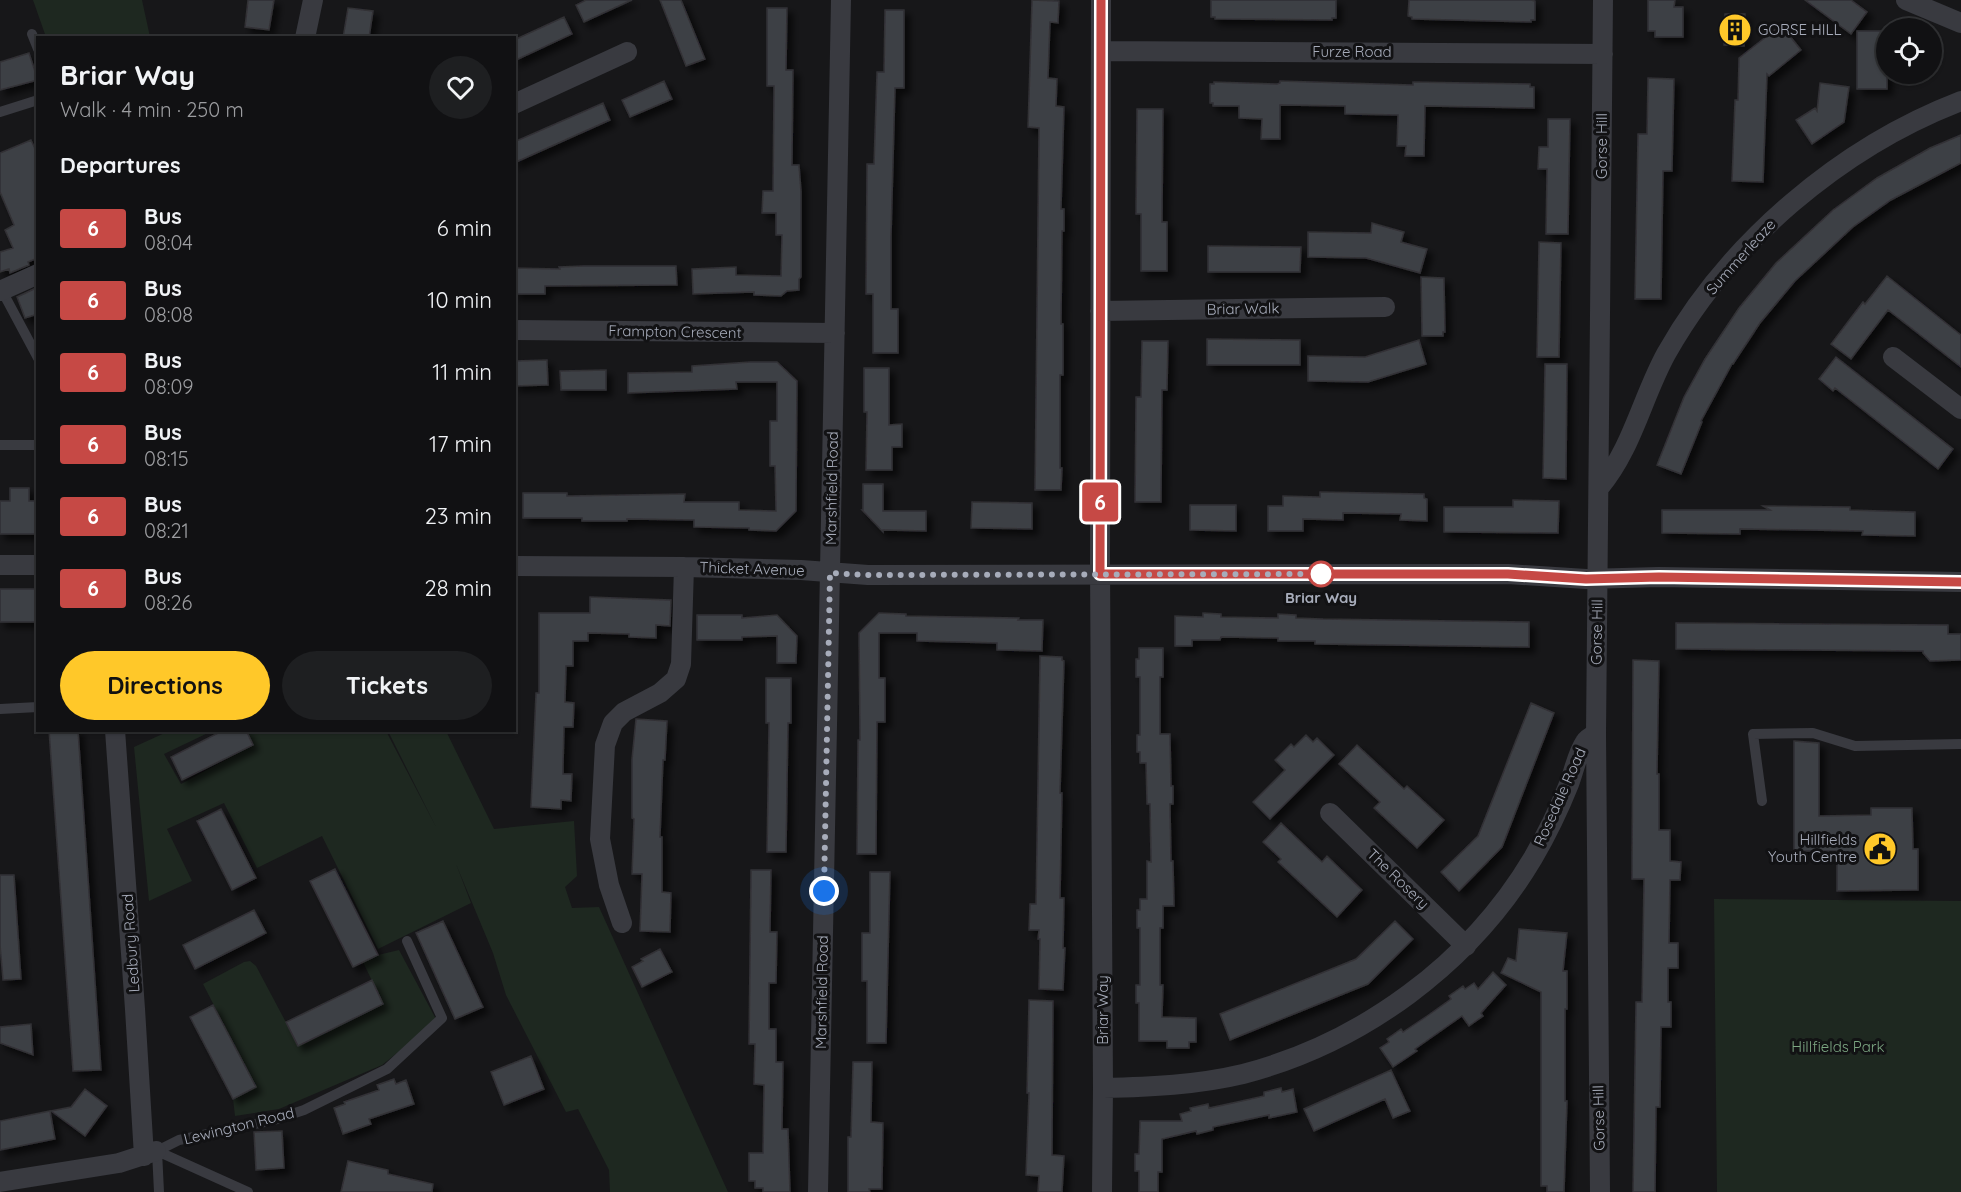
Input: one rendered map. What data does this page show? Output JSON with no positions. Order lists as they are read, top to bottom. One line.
{"streets":{"street":["Furze Road","Gorse Hill","Summerleaze","Briar Walk","Frampton Crescent","Marshfield Road","Thicket Avenue","Rosedale Road","The Rosery","Ledbury Road","Briar Way","Lewington Road"]},"crossings":[["Furze Road","Gorse Hill"],["Furze Road","Briar Way"],["Gorse Hill","Summerleaze"],["Gorse Hill","Thicket Avenue"],["Gorse Hill","Rosedale Road"],["Briar Walk","Briar Way"],["Frampton Crescent","Marshfield Road"],["Marshfield Road","Thicket Avenue"],["Thicket Avenue","Briar Way"],["Rosedale Road","The Rosery"],["Rosedale Road","Briar Way"],["Ledbury Road","Lewington Road"]],"parks":["Hillfields Park"],"places":{"building":["GORSE HILL"],"other":["Briar Way"],"public building":["Hillfields Youth Centre"]},"lines":["bus line 6"],"page":{"on_map":"6","heading":[["Briar Way","Walk · 4 min · 250 m"],"Departures"],"list":[{"mark":"6","name":"Bus","note":"08:04","value":"6 min"},{"mark":"6","name":"Bus","note":"08:08","value":"10 min"},{"mark":"6","name":"Bus","note":"08:09","value":"11 min"},{"mark":"6","name":"Bus","note":"08:15","value":"17 min"},{"mark":"6","name":"Bus","note":"08:21","value":"23 min"},{"mark":"6","name":"Bus","note":"08:26","value":"28 min"}],"buttons":["Directions","Tickets"]}}
